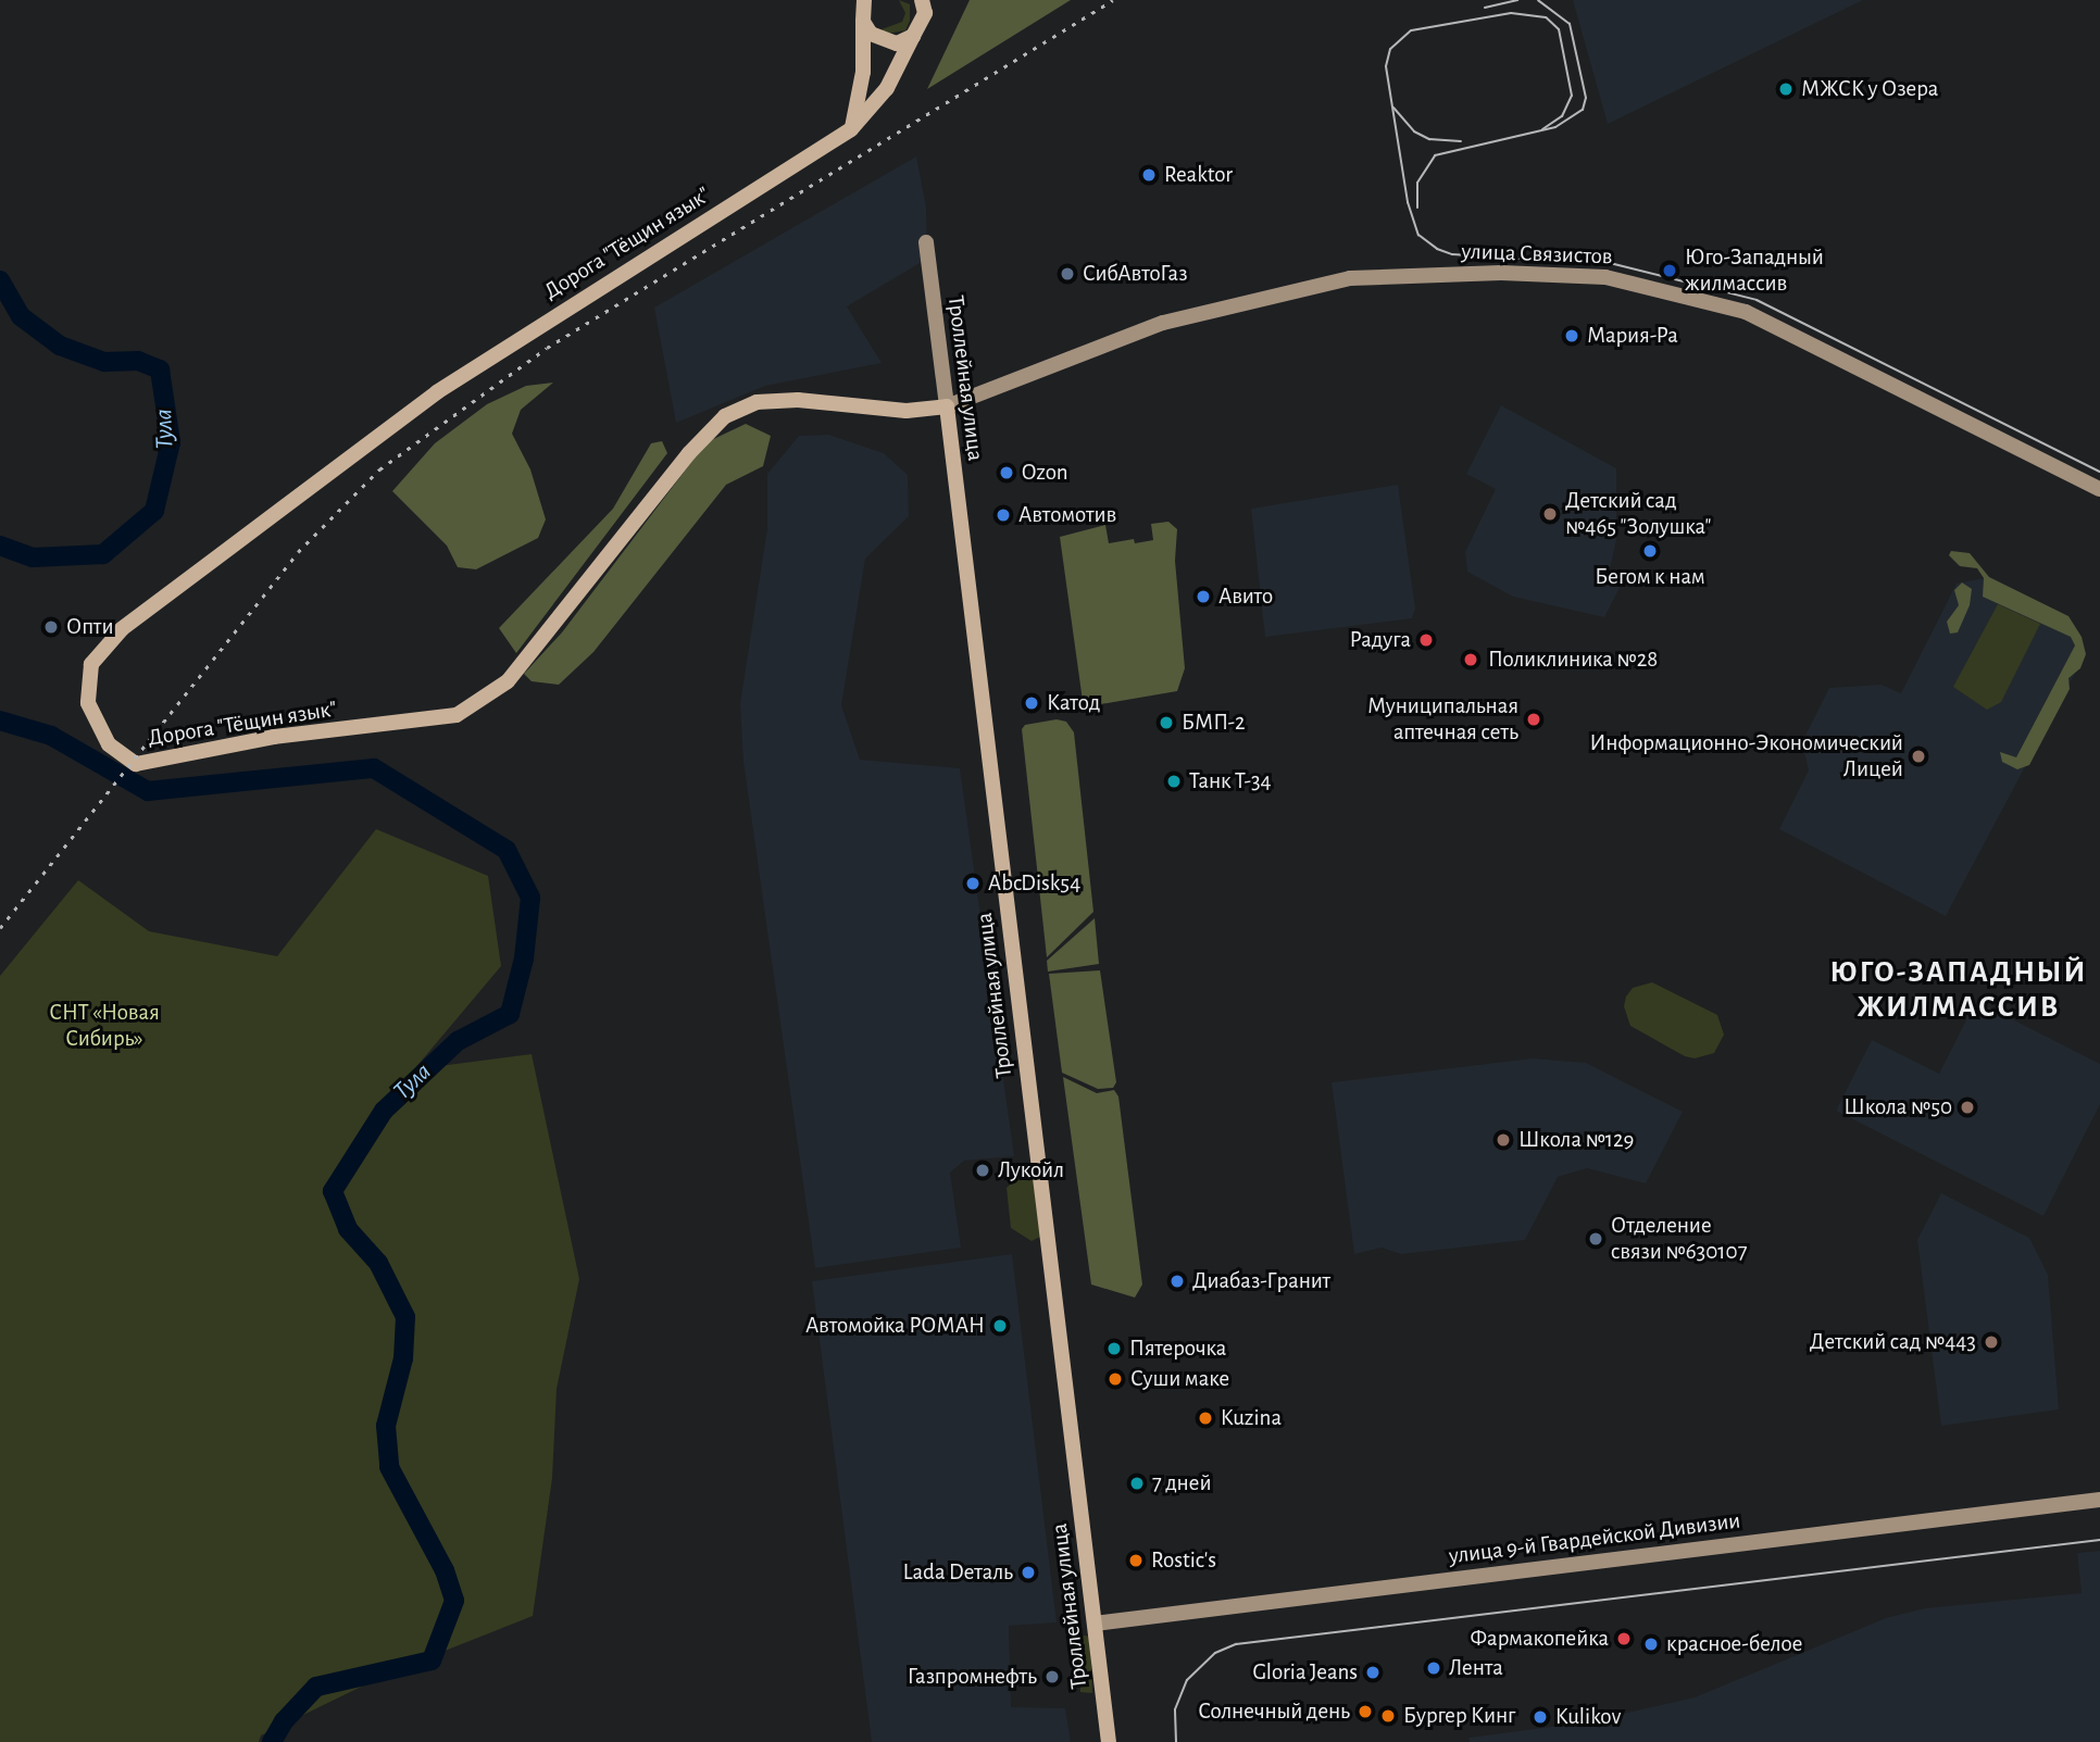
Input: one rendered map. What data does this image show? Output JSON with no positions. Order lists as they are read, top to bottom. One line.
{"streets":{"main road":["Дорога \"Тёщин язык\"","улица Связистов","Троллейная улица","улица 9-й Гвардейской Дивизии"]},"crossings":[["Дорога \"Тёщин язык\"","улица Связистов"],["Дорога \"Тёщин язык\"","Троллейная улица"],["улица Связистов","Троллейная улица"],["Троллейная улица","улица 9-й Гвардейской Дивизии"]],"districts":["ЮГО-ЗАПАДНЫЙ ЖИЛМАССИВ"],"water":["Тула"],"parks":["СНТ «Новая Сибирь»"],"places":["МЖСК у Озера","Reaktor","Юго-Западный жилмассив","СибАвтоГаз","Мария-Ра","Ozon","Детский сад №465 \"Золушка\"","Автомотив","Бегом к нам","Авито","Опти","Радуга","Поликлиника №28","Катод","Муниципальная аптечная сеть","БМП-2","Информационно-Экономический Лицей","Танк Т-34","AbcDisk54","Школа №50","Школа №129","Лукойл","Отделение связи №630107","Диабаз-Гранит","Автомойка РОМАН","Детский сад №443","Пятерочка","Суши маке","Kuzina","7 дней","Rostic's","Lada Dеталь","Фармакопейка","красное-белое","Лента","Gloria Jeans","Газпромнефть","Солнечный день","Бургер Кинг","Kulikov"]}
